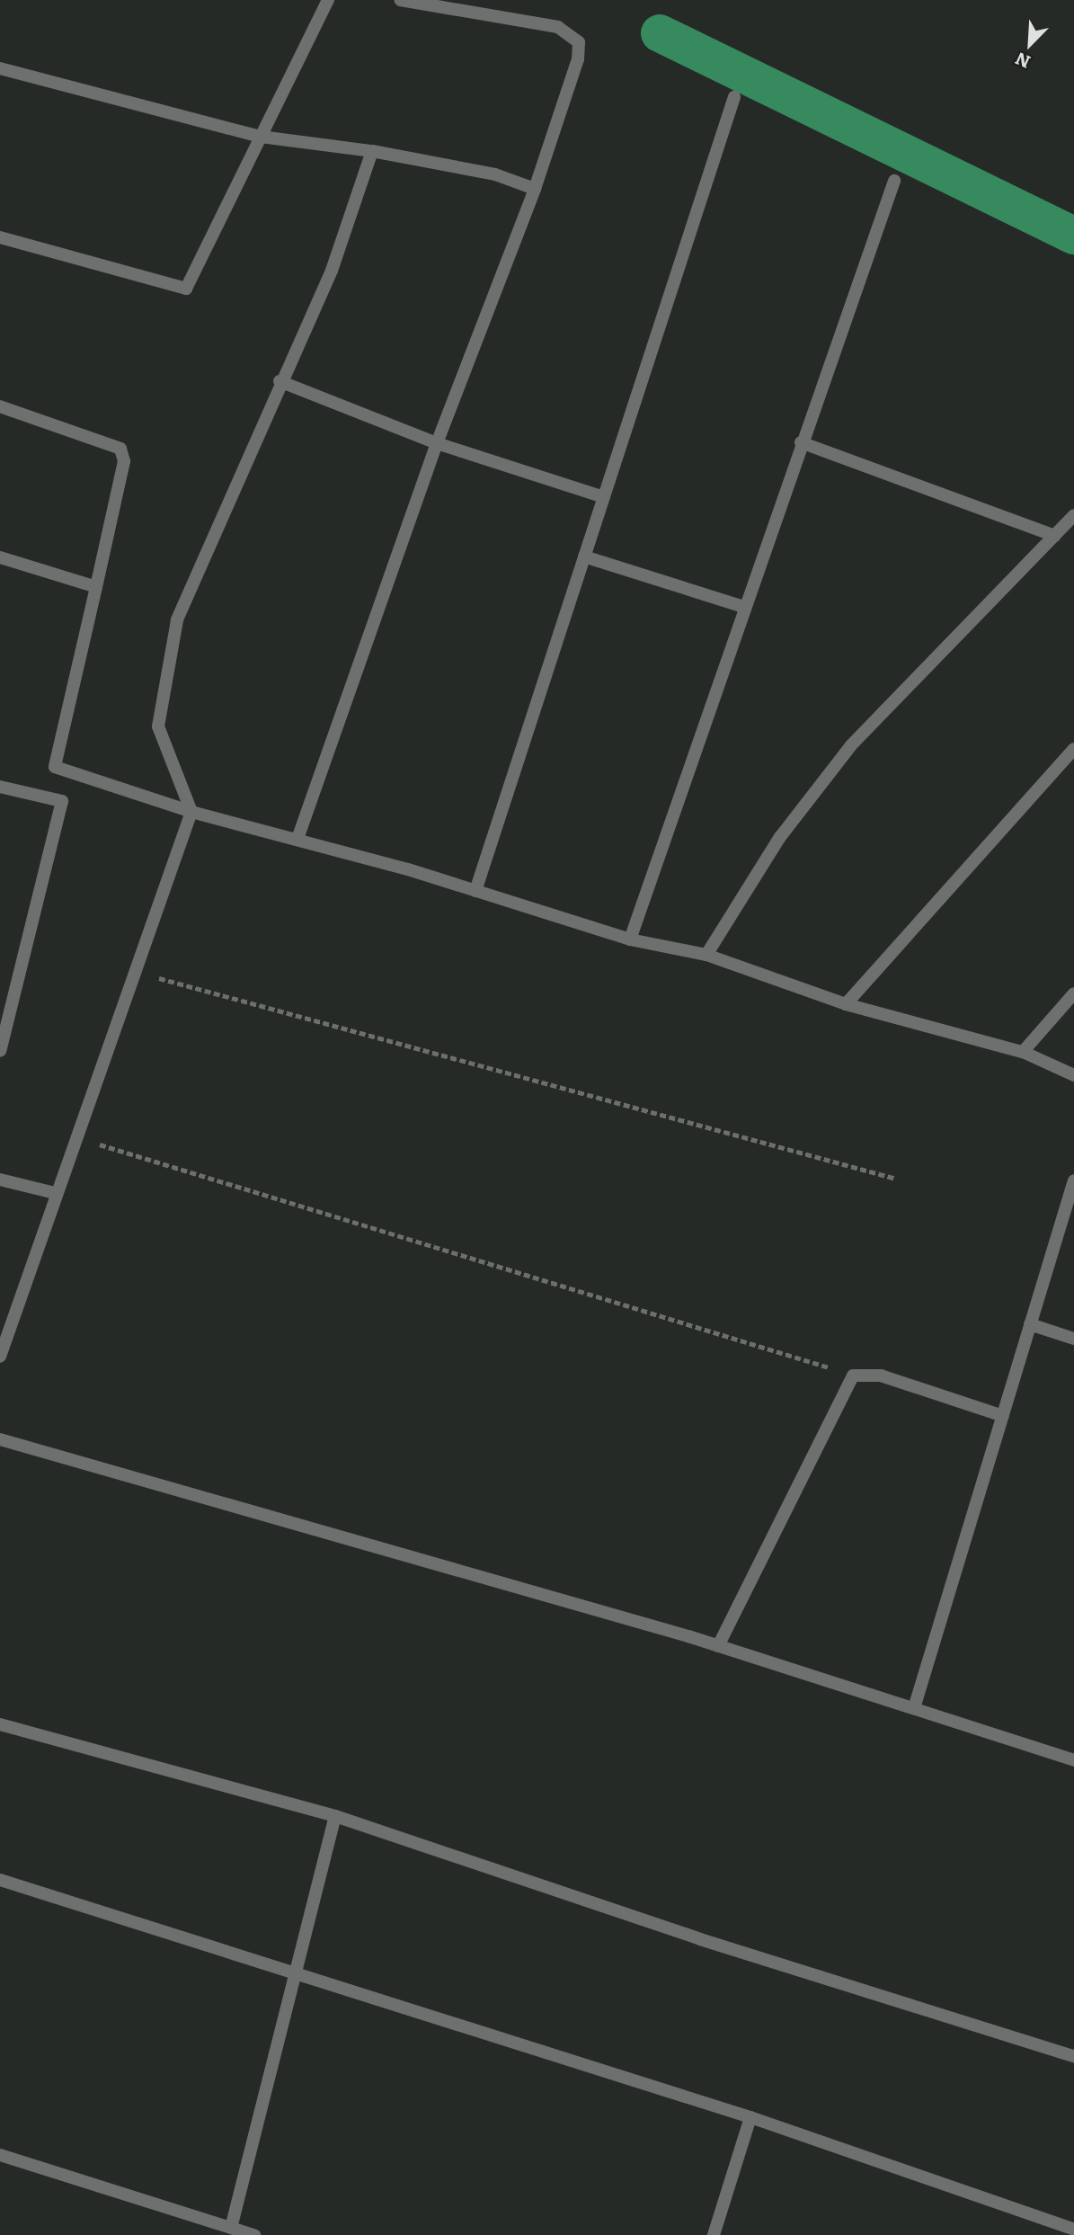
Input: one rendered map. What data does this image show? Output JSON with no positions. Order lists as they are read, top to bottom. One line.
{"north":"bottom left"}
